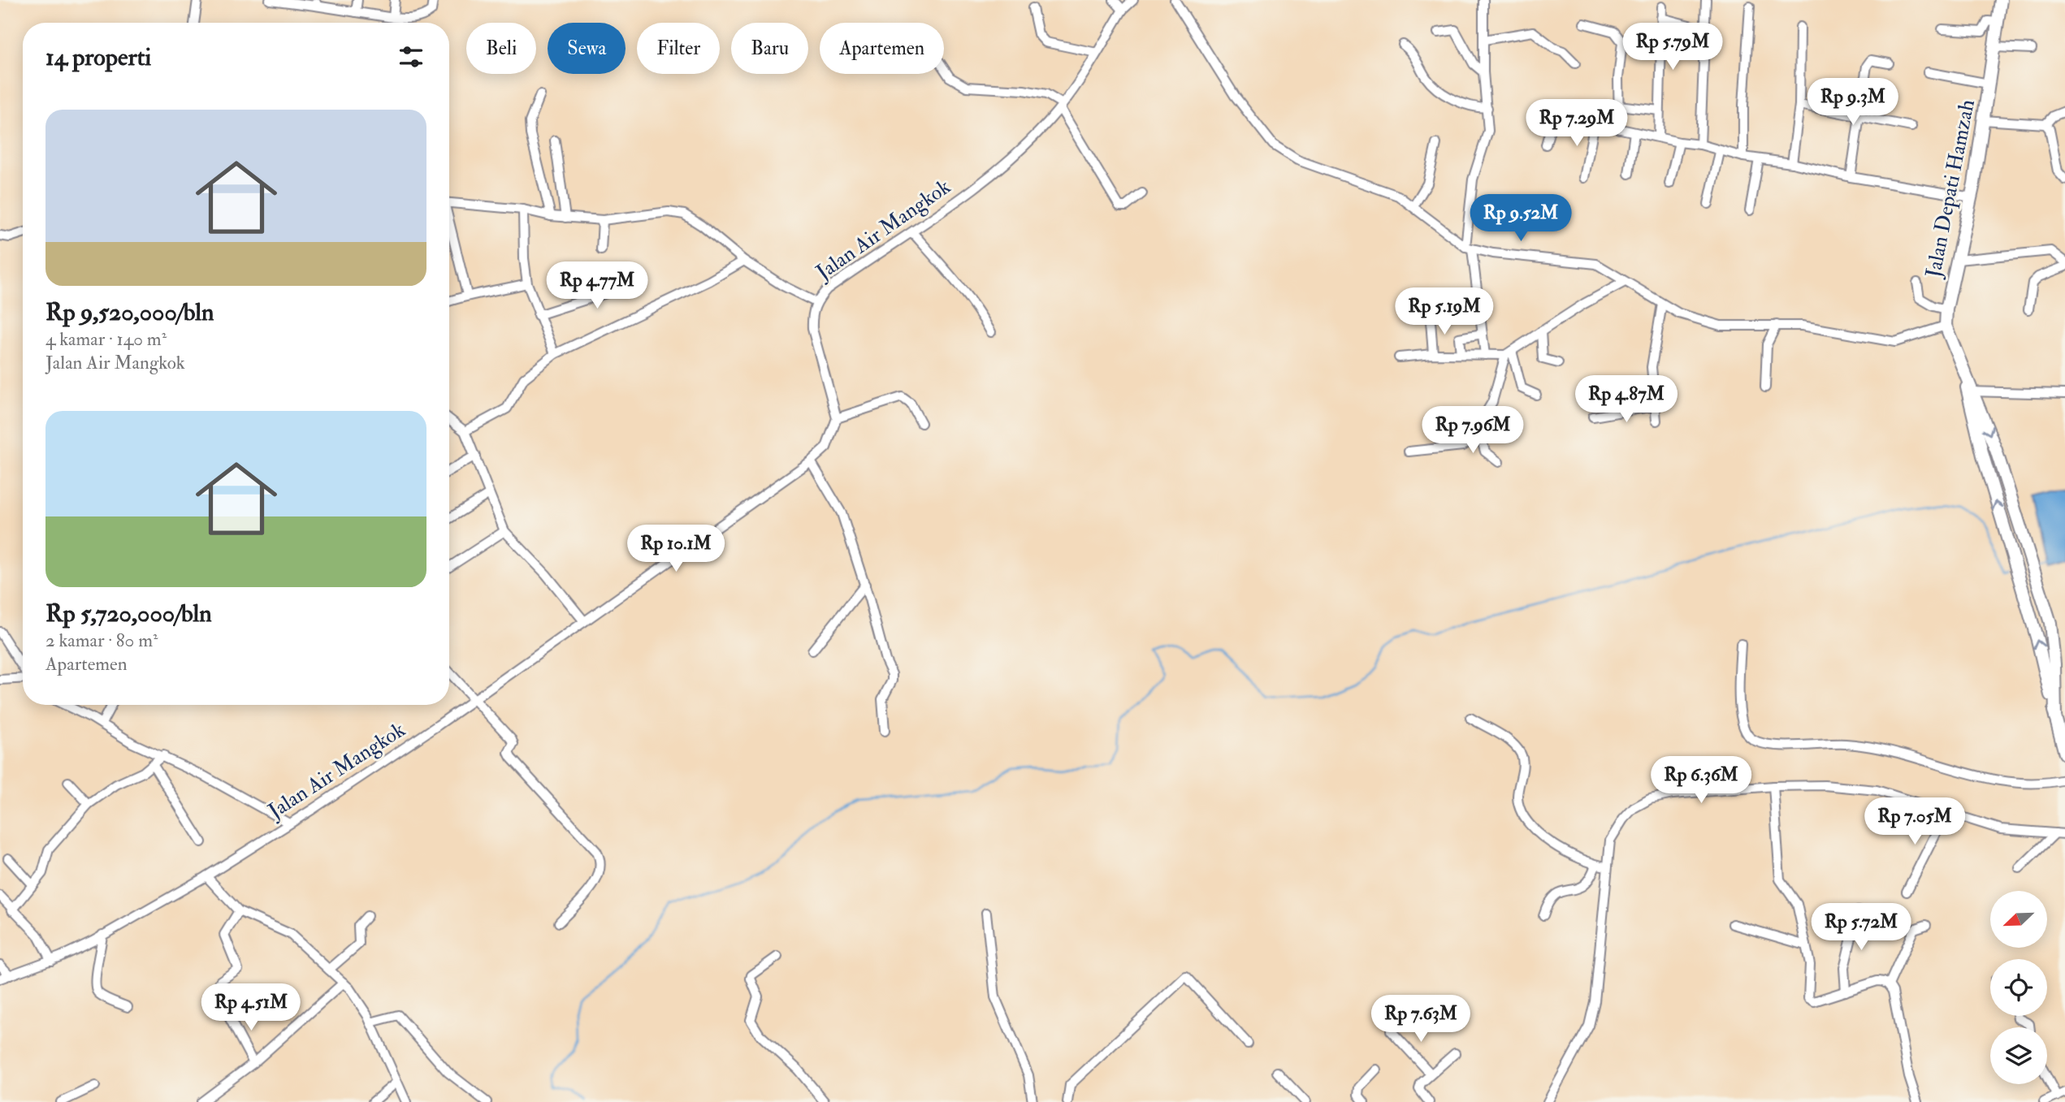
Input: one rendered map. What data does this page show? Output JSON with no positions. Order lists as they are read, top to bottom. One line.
{"streets":{"main road":["Jalan Depati Hamzah"],"street":["Jalan Air Mangkok"]},"north":"bottom left","page":{"price":["Rp 5.79M","Rp 9.3M","Rp 7.29M","Rp 9.52M","Rp 4.77M","Rp 5.19M","Rp 4.87M","Rp 7.96M","Rp 10.1M","Rp 6.36M","Rp 7.05M","Rp 5.72M","Rp 4.51M","Rp 7.63M"],"chip":["Beli","Sewa","Filter","Baru","Apartemen"],"heading":"14 properti","list":[{"name":"Rp 9,520,000/bln","note":"4 kamar · 140 m² · Jalan Air Mangkok"},{"name":"Rp 5,720,000/bln","note":"2 kamar · 80 m² · Apartemen"}]}}
